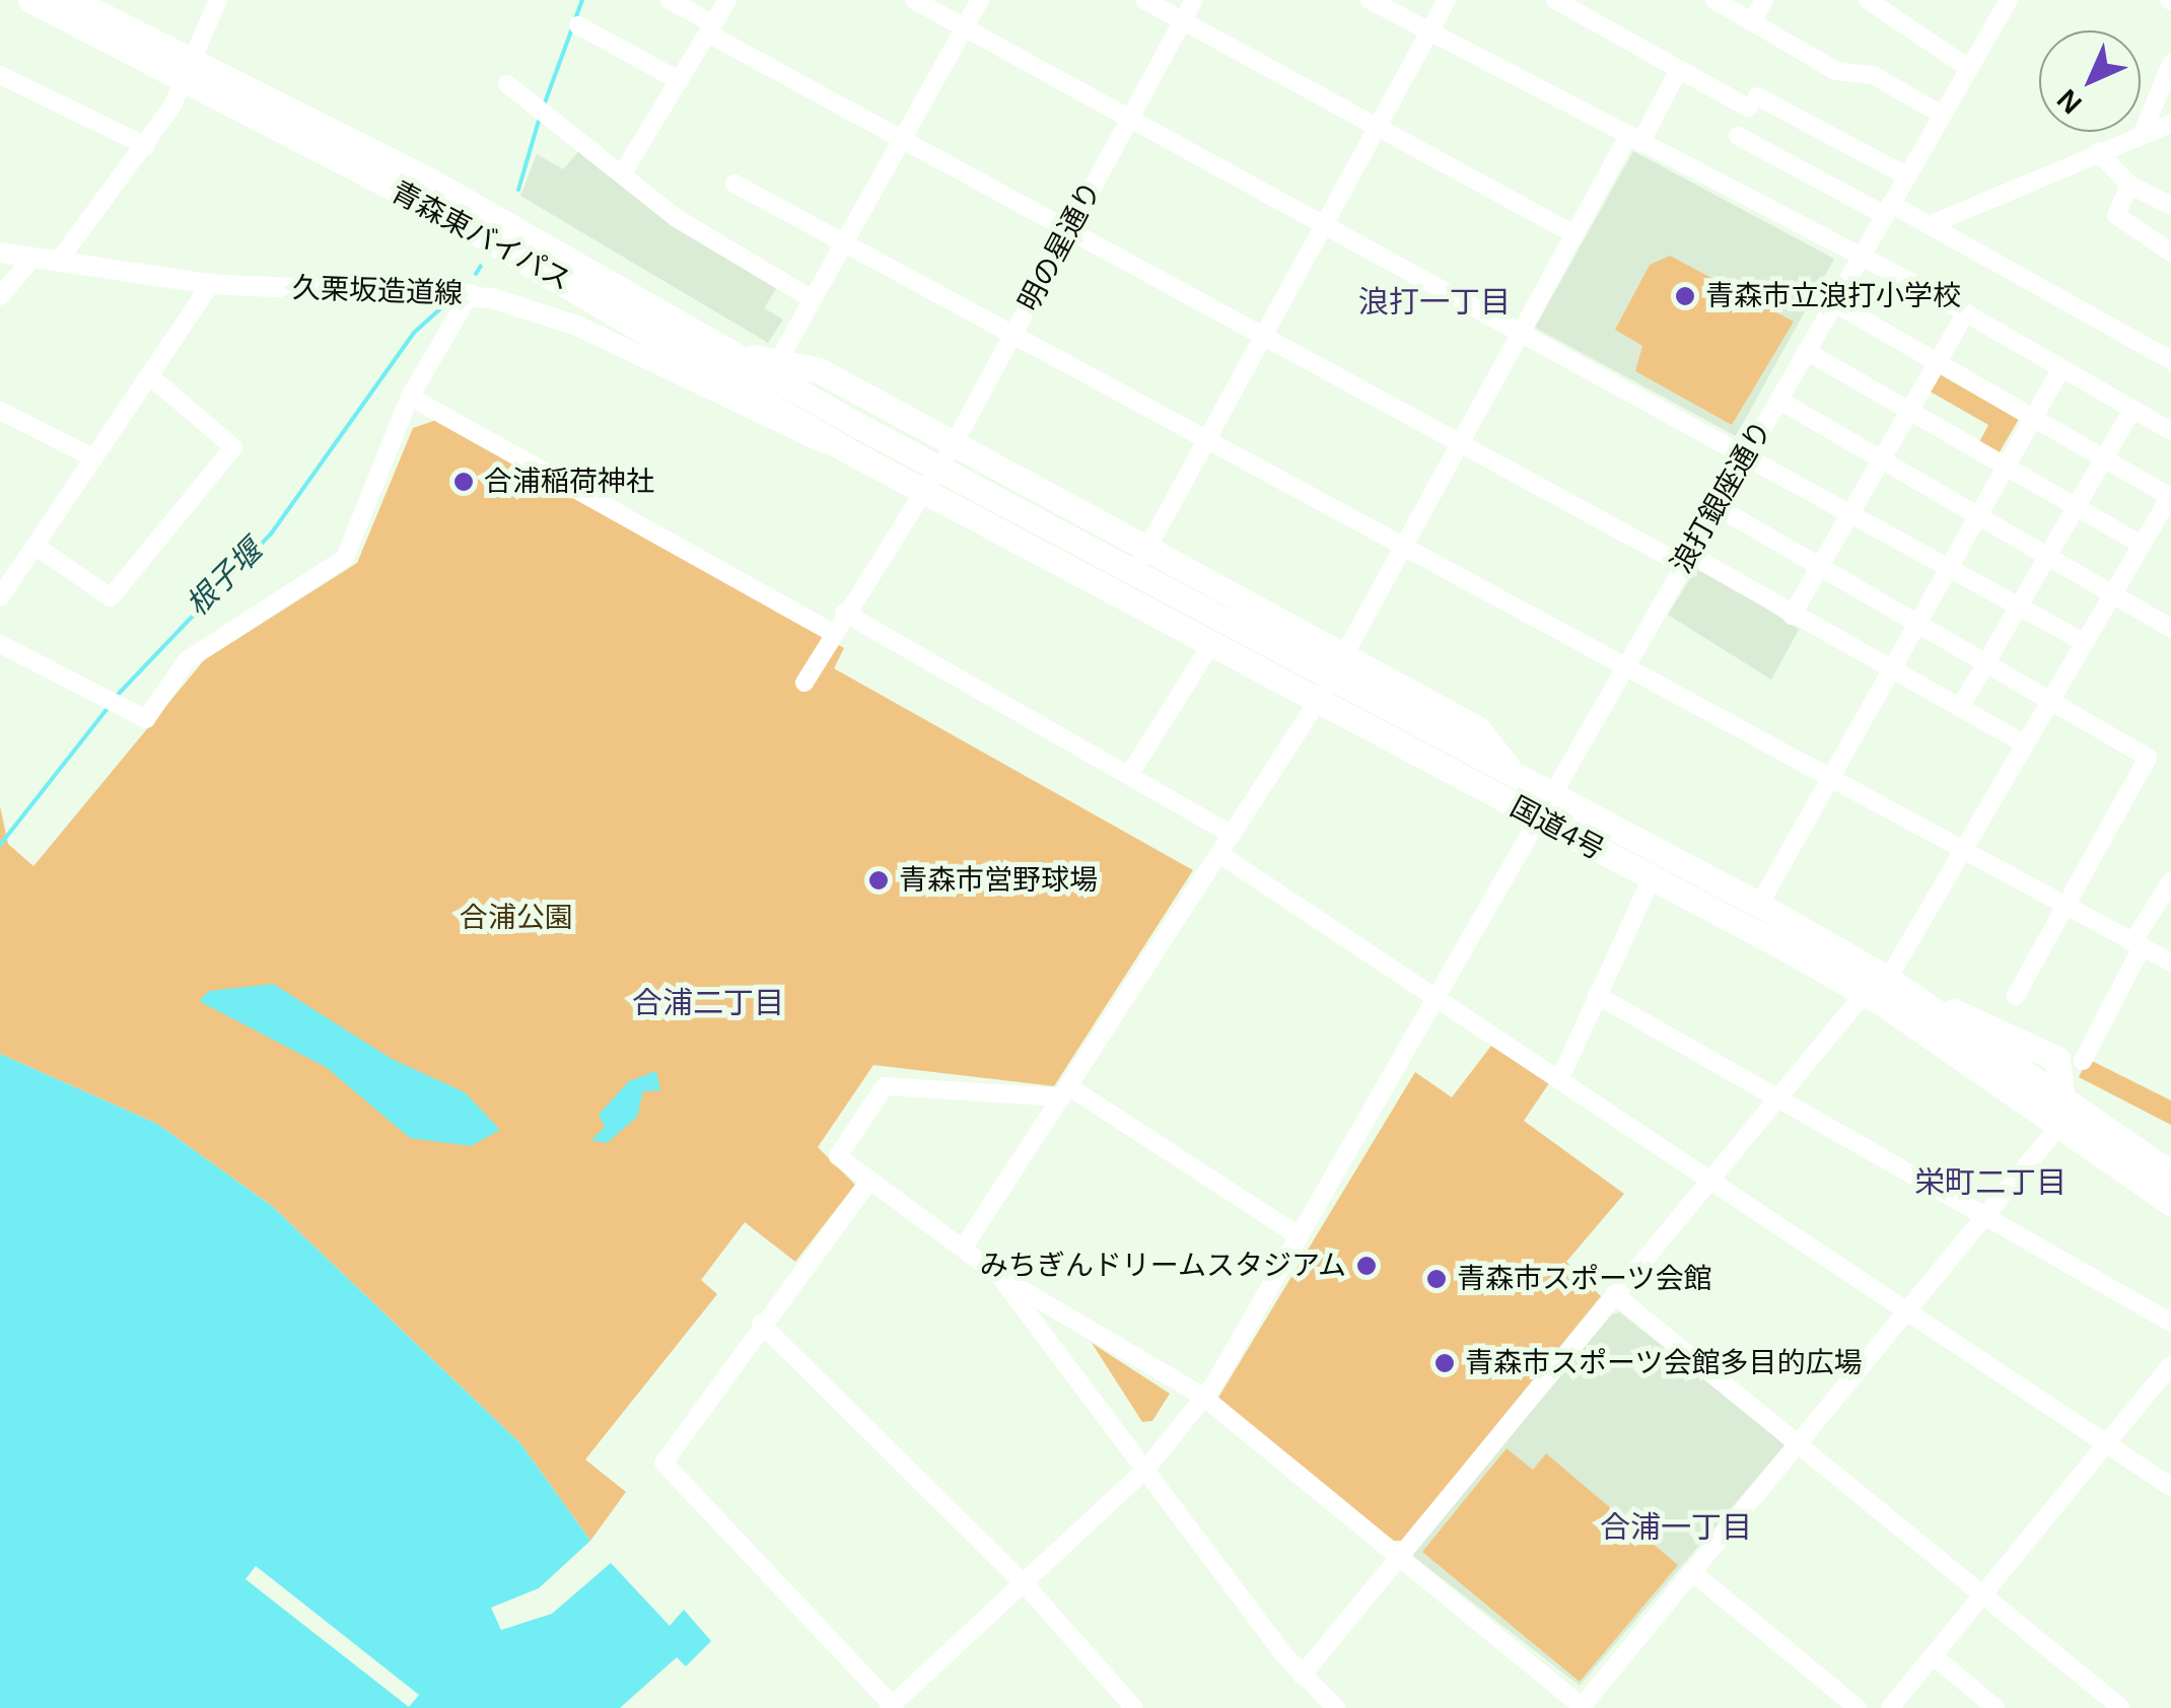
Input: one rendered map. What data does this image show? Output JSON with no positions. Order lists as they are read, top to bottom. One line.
{"streets":{"highway":["青森東バイパス","国道4号"],"main road":["久栗坂造道線"],"street":["明の星通り","浪打銀座通り"]},"crossings":[["青森東バイパス","明の星通り"],["青森東バイパス","久栗坂造道線"],["青森東バイパス","国道4号"],["明の星通り","国道4号"],["浪打銀座通り","国道4号"]],"districts":["浪打一丁目","合浦二丁目","栄町二丁目","合浦一丁目"],"water":["根子堰"],"parks":["合浦公園"],"places":["青森市立浪打小学校","合浦稲荷神社","青森市営野球場","みちぎんドリームスタジアム","青森市スポーツ会館","青森市スポーツ会館多目的広場"],"north":"bottom left"}
